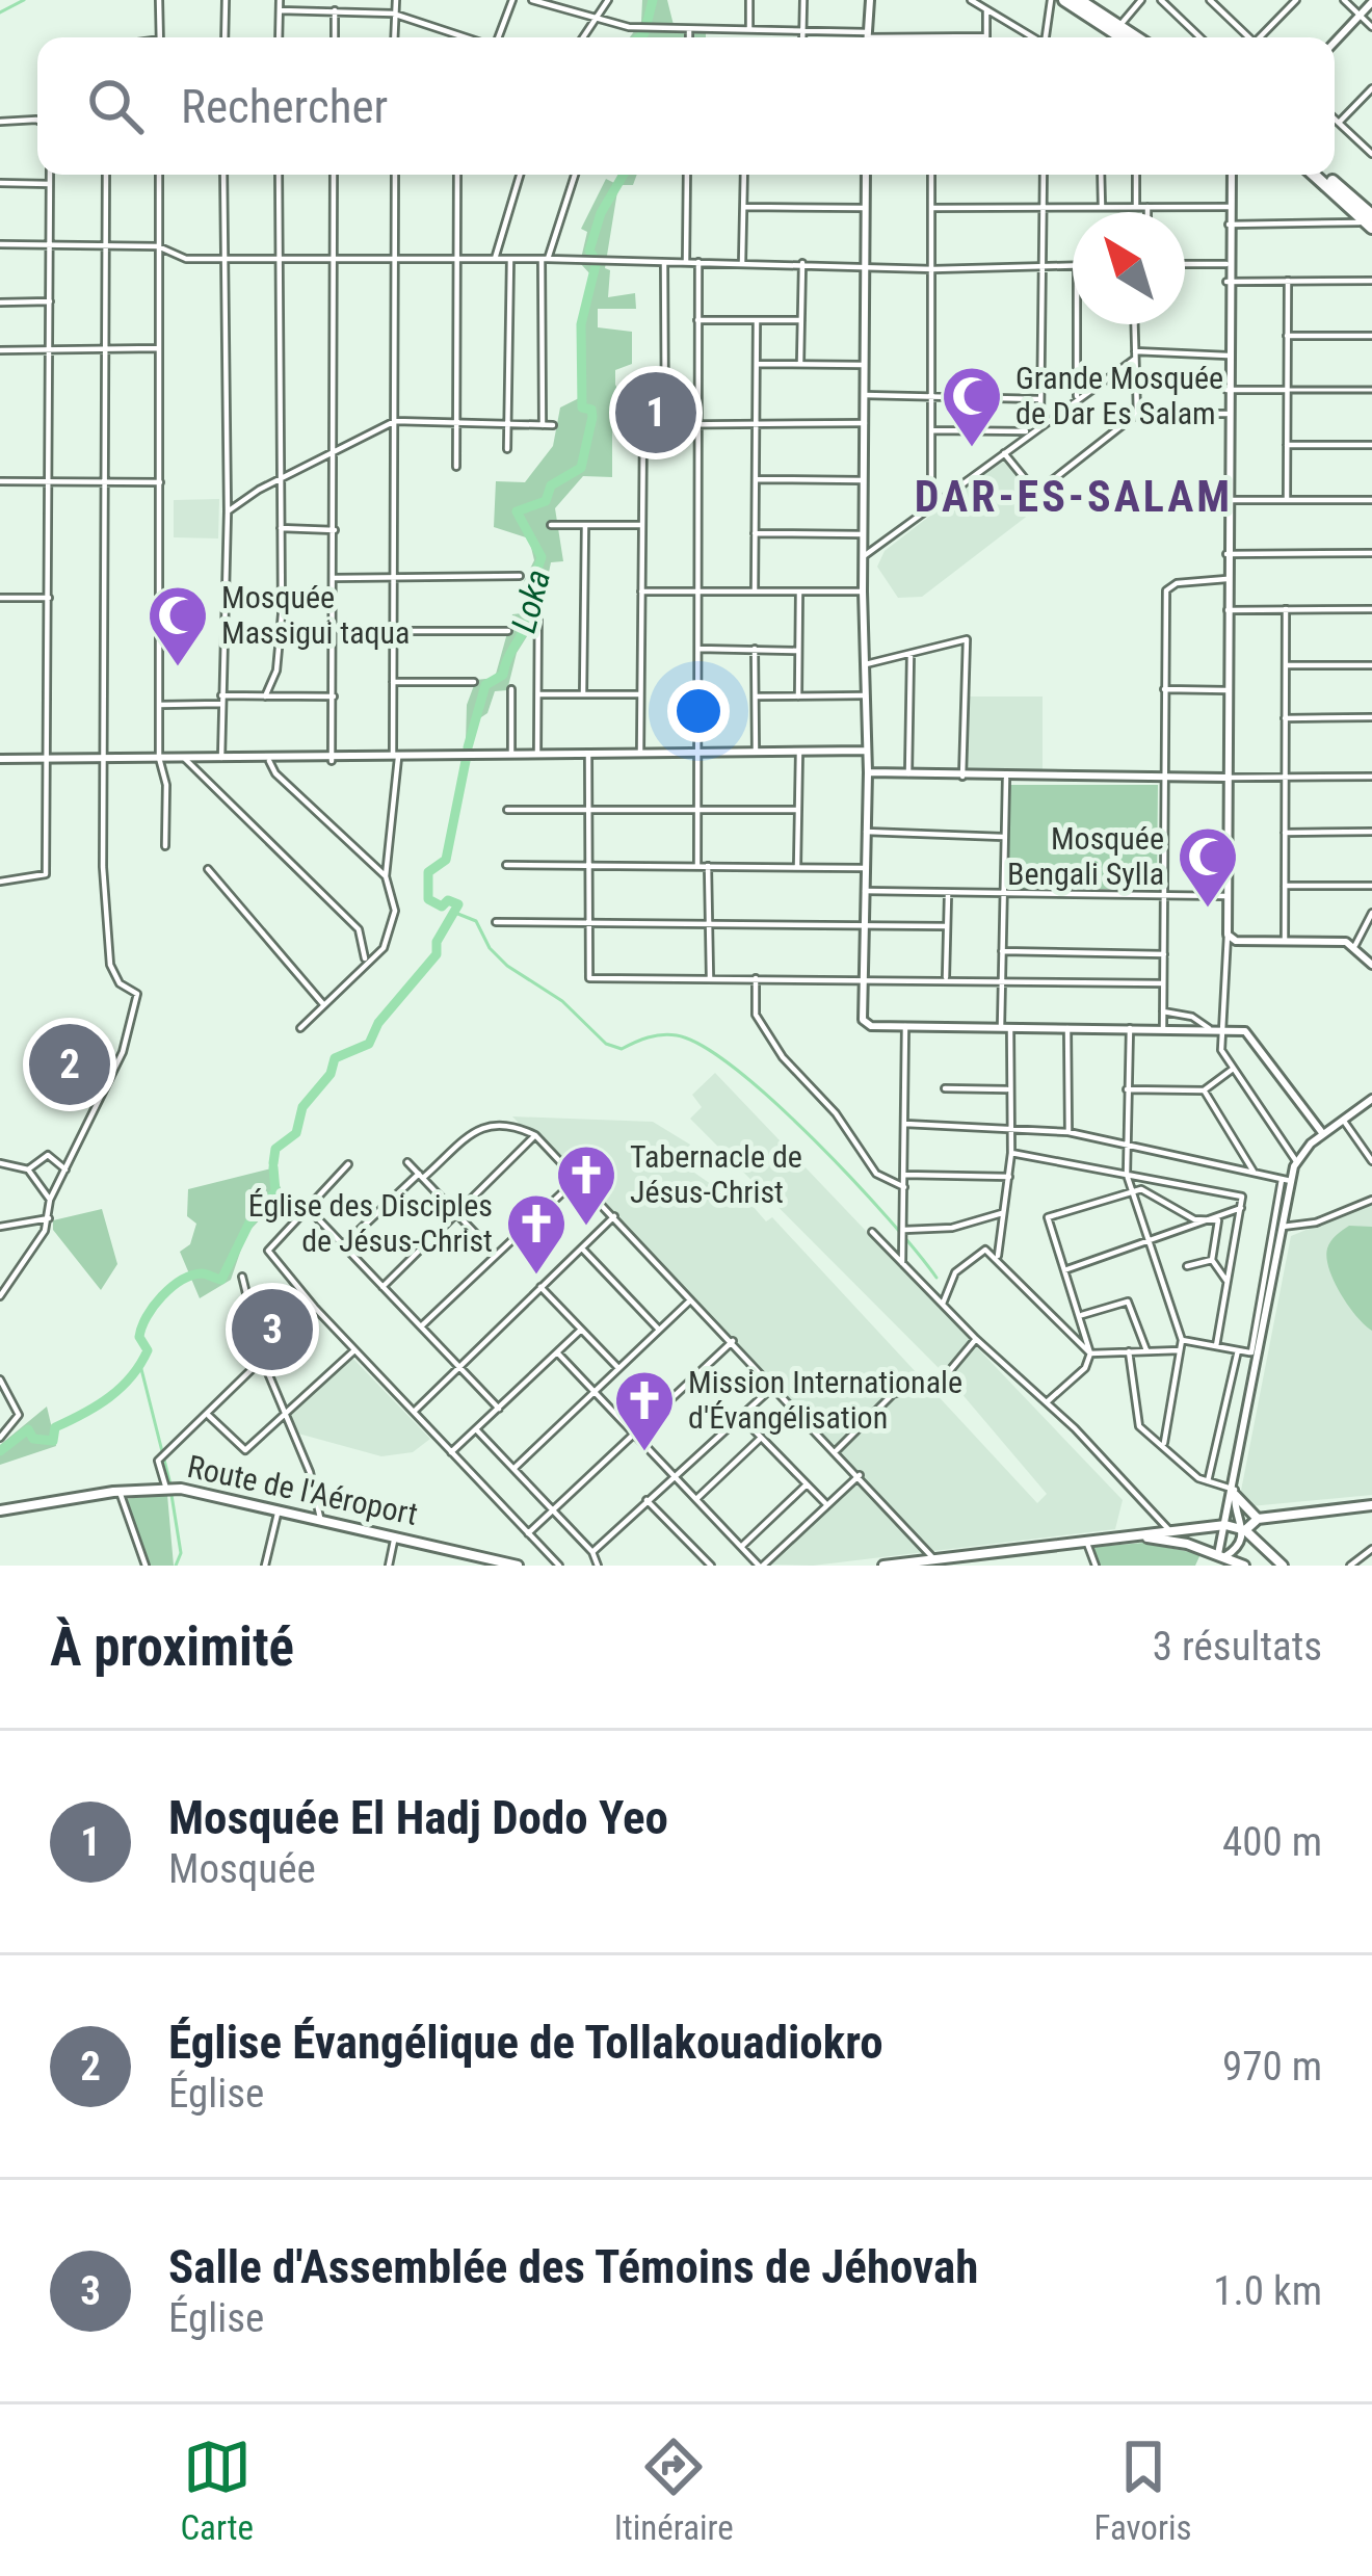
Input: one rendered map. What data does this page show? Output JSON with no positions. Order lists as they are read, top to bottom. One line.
{"streets":{"main road":["Route de l'Aéroport"]},"districts":["DAR-ES-SALAM"],"water":["Loka"],"places":{"mosque":["Grande Mosquée de Dar Es Salam","Mosquée Massigui taqua","Mosquée Bengali Sylla"],"church":["Tabernacle de Jésus-Christ","Église des Disciples de Jésus-Christ","Mission Internationale d'Évangélisation"]},"north":"top left","page":{"search":"Rechercher","pins":["1","2","3"],"heading":["À proximité","3 résultats"],"list":[{"mark":"1","name":"Mosquée El Hadj Dodo Yeo","note":"Mosquée","value":"400 m"},{"mark":"2","name":"Église Évangélique de Tollakouadiokro","note":"Église","value":"970 m"},{"mark":"3","name":"Salle d'Assemblée des Témoins de Jéhovah","note":"Église","value":"1.0 km"}],"nav":["Carte","Itinéraire","Favoris"]}}
